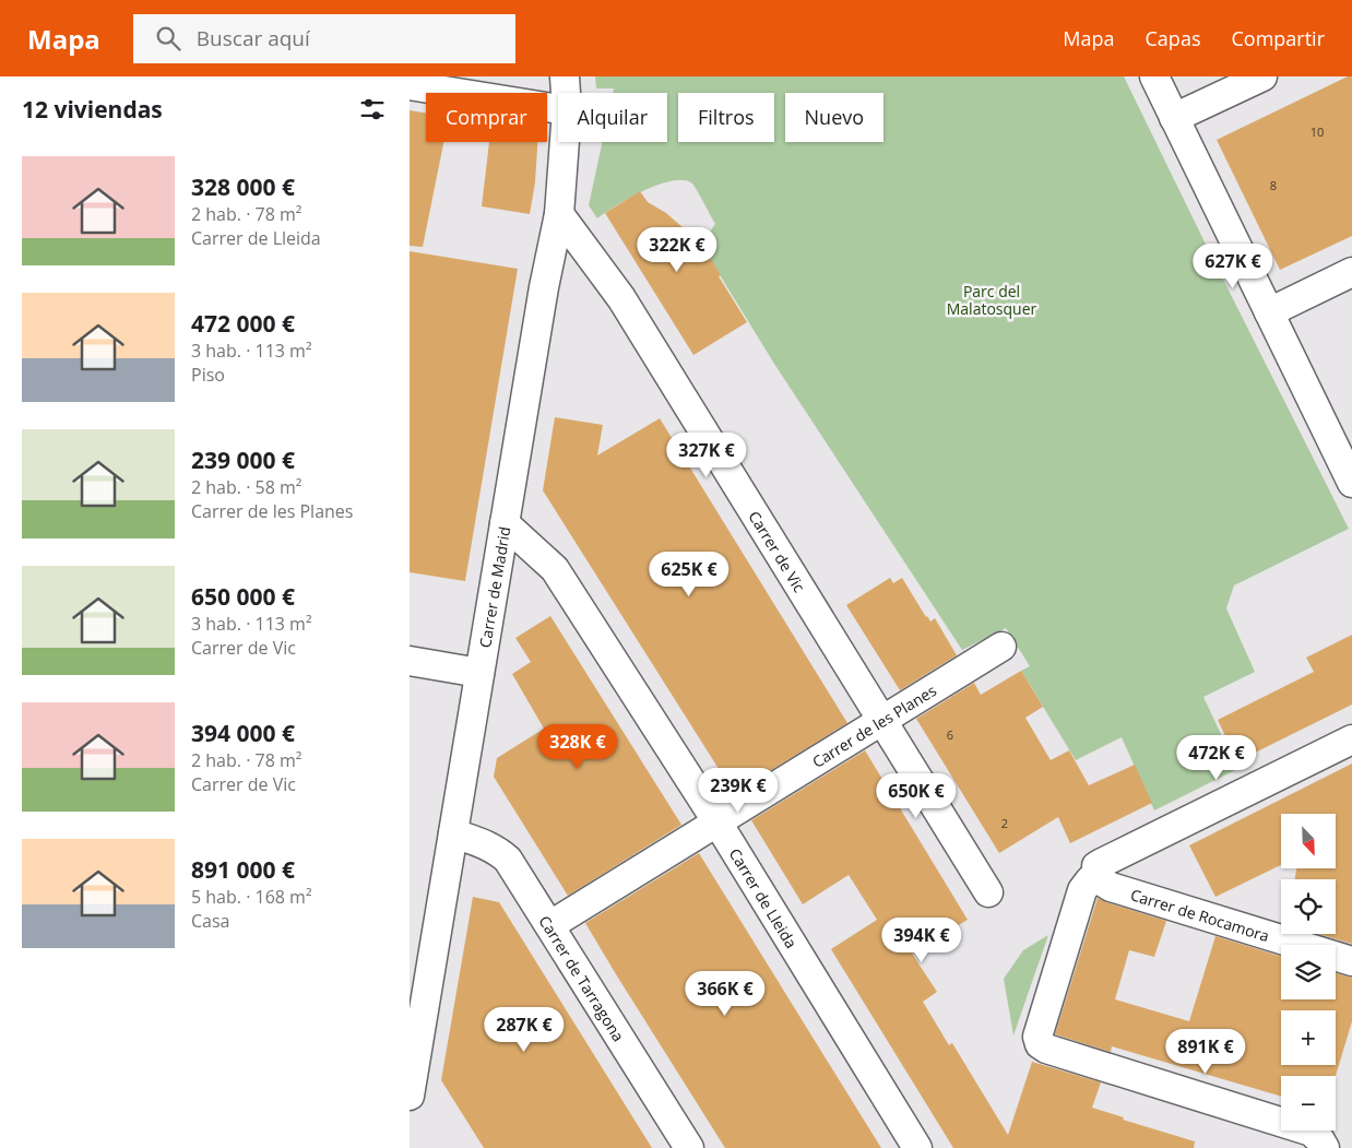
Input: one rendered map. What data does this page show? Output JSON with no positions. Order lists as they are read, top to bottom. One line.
{"streets":{"street":["Carrer de Vic","Carrer de Madrid","Carrer de les Planes","Carrer de Lleida","Carrer de Rocamora","Carrer de Tarragona"]},"crossings":[["Carrer de Vic","Carrer de Madrid"],["Carrer de Vic","Carrer de les Planes"],["Carrer de Madrid","Carrer de Lleida"],["Carrer de Madrid","Carrer de Tarragona"],["Carrer de les Planes","Carrer de Lleida"],["Carrer de les Planes","Carrer de Tarragona"]],"parks":["Parc del Malatosquer"],"house_numbers":["10","8","6","2"],"north":"bottom right","page":{"header":"Mapa","search":"Buscar aquí","nav":["Mapa","Capas","Compartir"],"heading":"12 viviendas","chip":["Comprar","Alquilar","Filtros","Nuevo"],"list":[{"name":"328 000 €","note":"2 hab. · 78 m² · Carrer de Lleida"},{"name":"472 000 €","note":"3 hab. · 113 m² · Piso"},{"name":"239 000 €","note":"2 hab. · 58 m² · Carrer de les Planes"},{"name":"650 000 €","note":"3 hab. · 113 m² · Carrer de Vic"},{"name":"394 000 €","note":"2 hab. · 78 m² · Carrer de Vic"},{"name":"891 000 €","note":"5 hab. · 168 m² · Casa"}],"price":["322K €","627K €","327K €","625K €","328K €","472K €","239K €","650K €","394K €","366K €","287K €","891K €"],"map_buttons":["+","−"]}}
